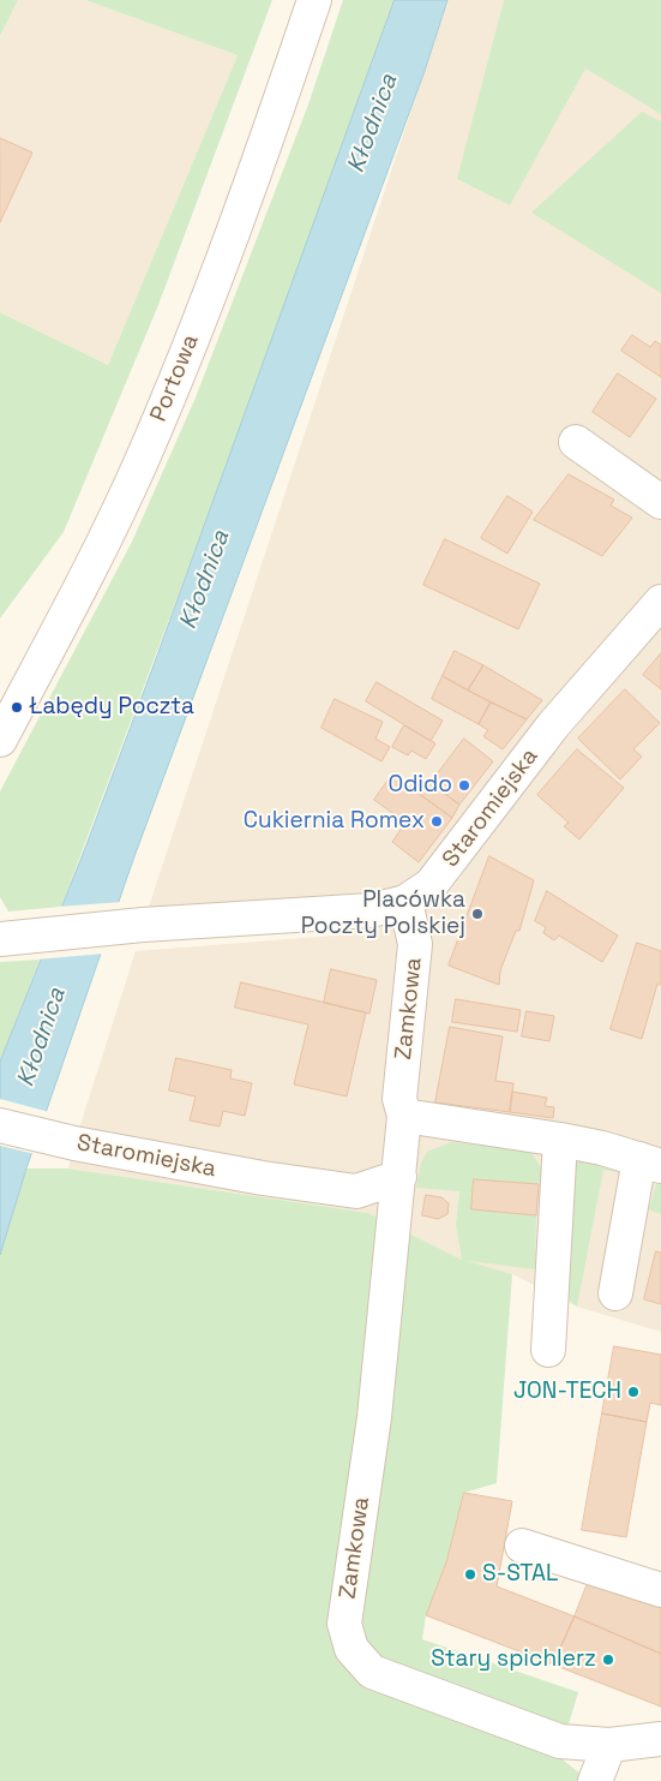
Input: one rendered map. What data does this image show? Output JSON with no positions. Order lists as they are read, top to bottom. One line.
{"streets":{"street":["Portowa","Staromiejska","Zamkowa"]},"crossings":[["Staromiejska","Zamkowa"]],"water":["Kłodnica"],"places":["Łabędy Poczta","Odido","Cukiernia Romex","Placówka Poczty Polskiej","JON-TECH","S-STAL","Stary spichlerz"]}
